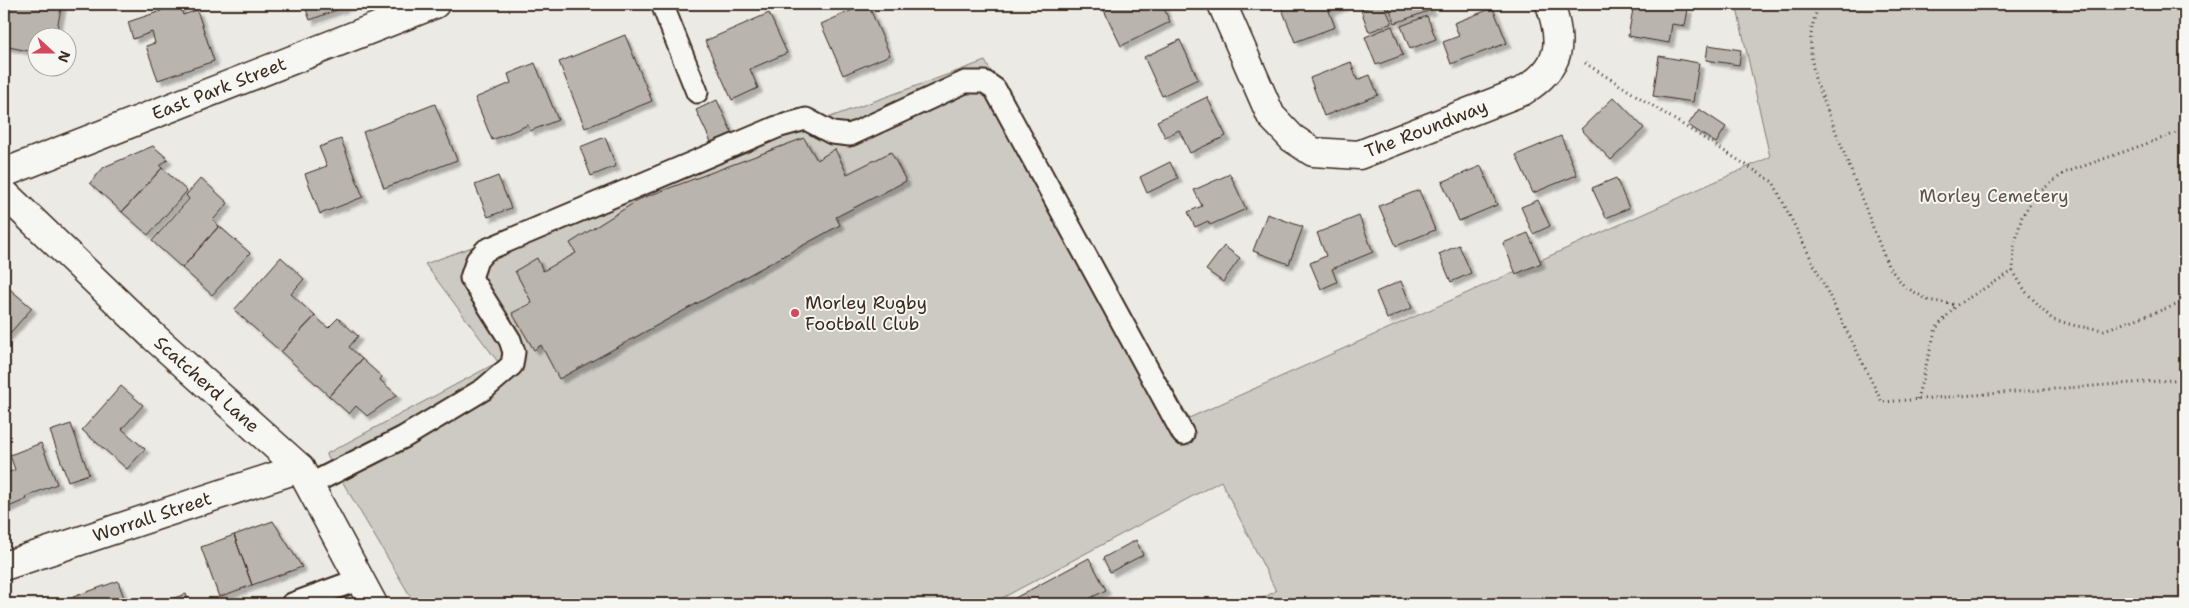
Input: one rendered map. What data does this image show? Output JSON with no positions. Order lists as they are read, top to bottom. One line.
{"streets":{"street":["East Park Street","The Roundway","Scatcherd Lane","Worrall Street"]},"crossings":[["Scatcherd Lane","Worrall Street"]],"parks":["Morley Cemetery"],"places":["Morley Rugby Football Club"],"north":"right"}
